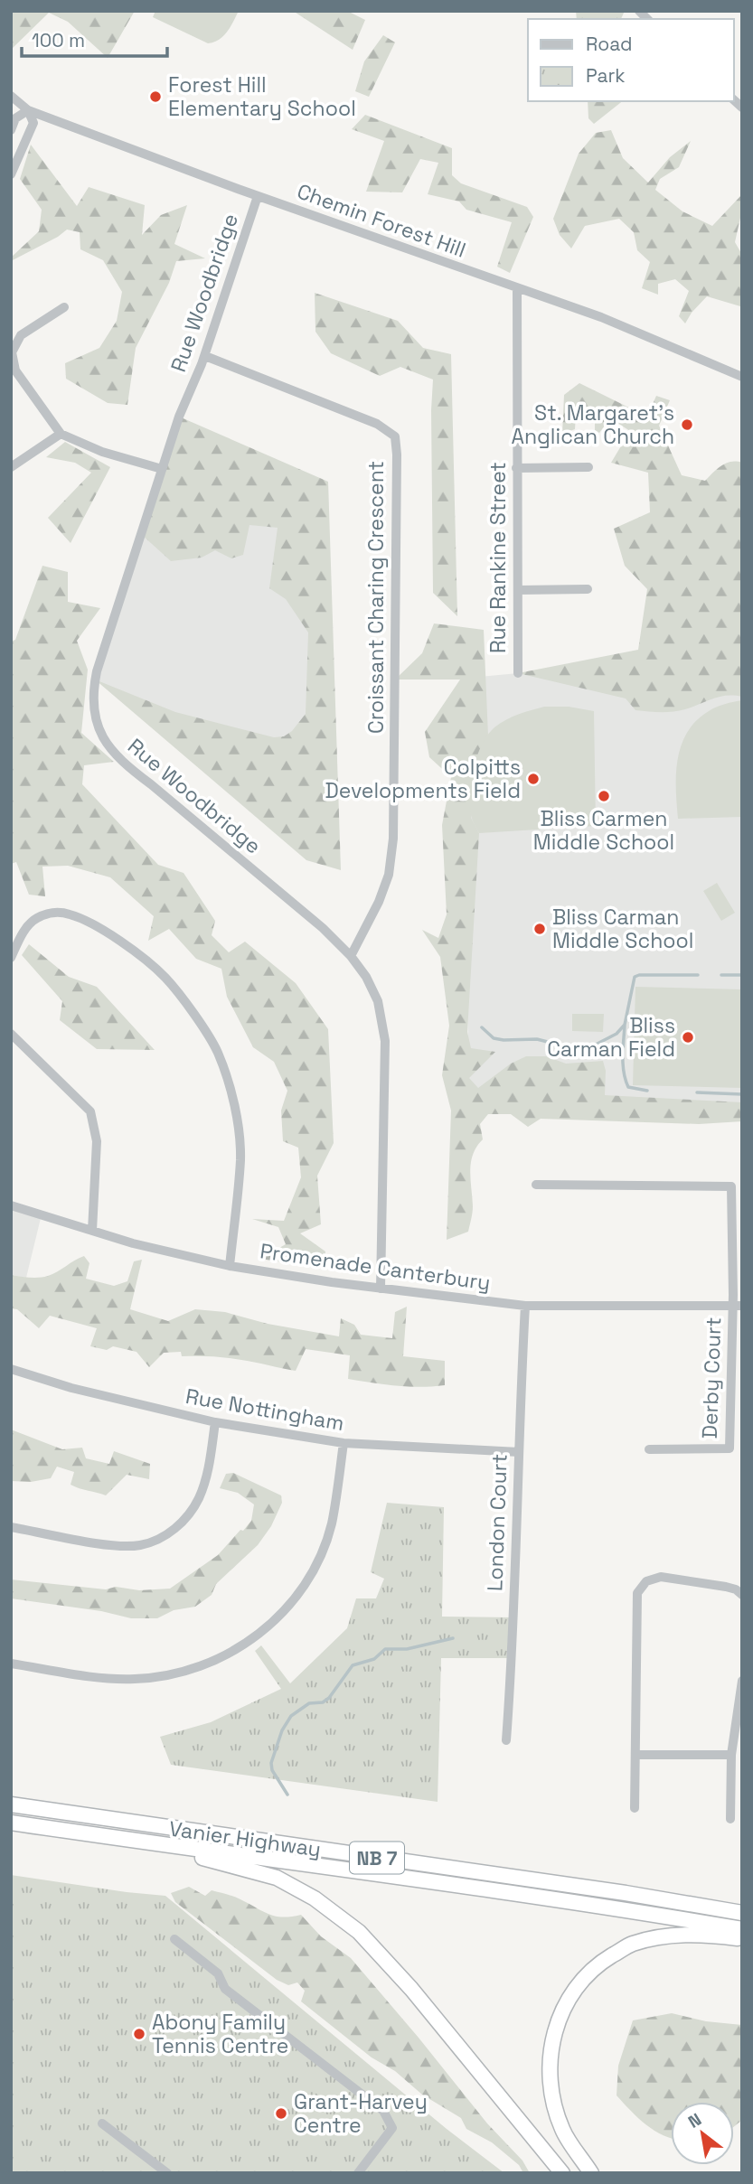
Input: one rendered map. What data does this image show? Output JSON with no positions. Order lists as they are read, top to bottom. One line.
{"streets":{"highway":["Vanier Highway","NB 7"],"street":["Chemin Forest Hill","Rue Woodbridge","Rue Rankine Street","Croissant Charing Crescent","Promenade Canterbury","Derby Court","Rue Nottingham","London Court"]},"crossings":[["Chemin Forest Hill","Rue Woodbridge"],["Chemin Forest Hill","Rue Rankine Street"],["Rue Woodbridge","Croissant Charing Crescent"],["Rue Woodbridge","Promenade Canterbury"],["Promenade Canterbury","Derby Court"],["Promenade Canterbury","London Court"],["Rue Nottingham","London Court"]],"places":["Forest Hill Elementary School","St. Margaret's Anglican Church","Colpitts Developments Field","Bliss Carmen Middle School","Bliss Carman Middle School","Bliss Carman Field","Abony Family Tennis Centre","Grant-Harvey Centre"],"legend":["Road","Park"],"scale_bar":"100 m","north":"top left"}
